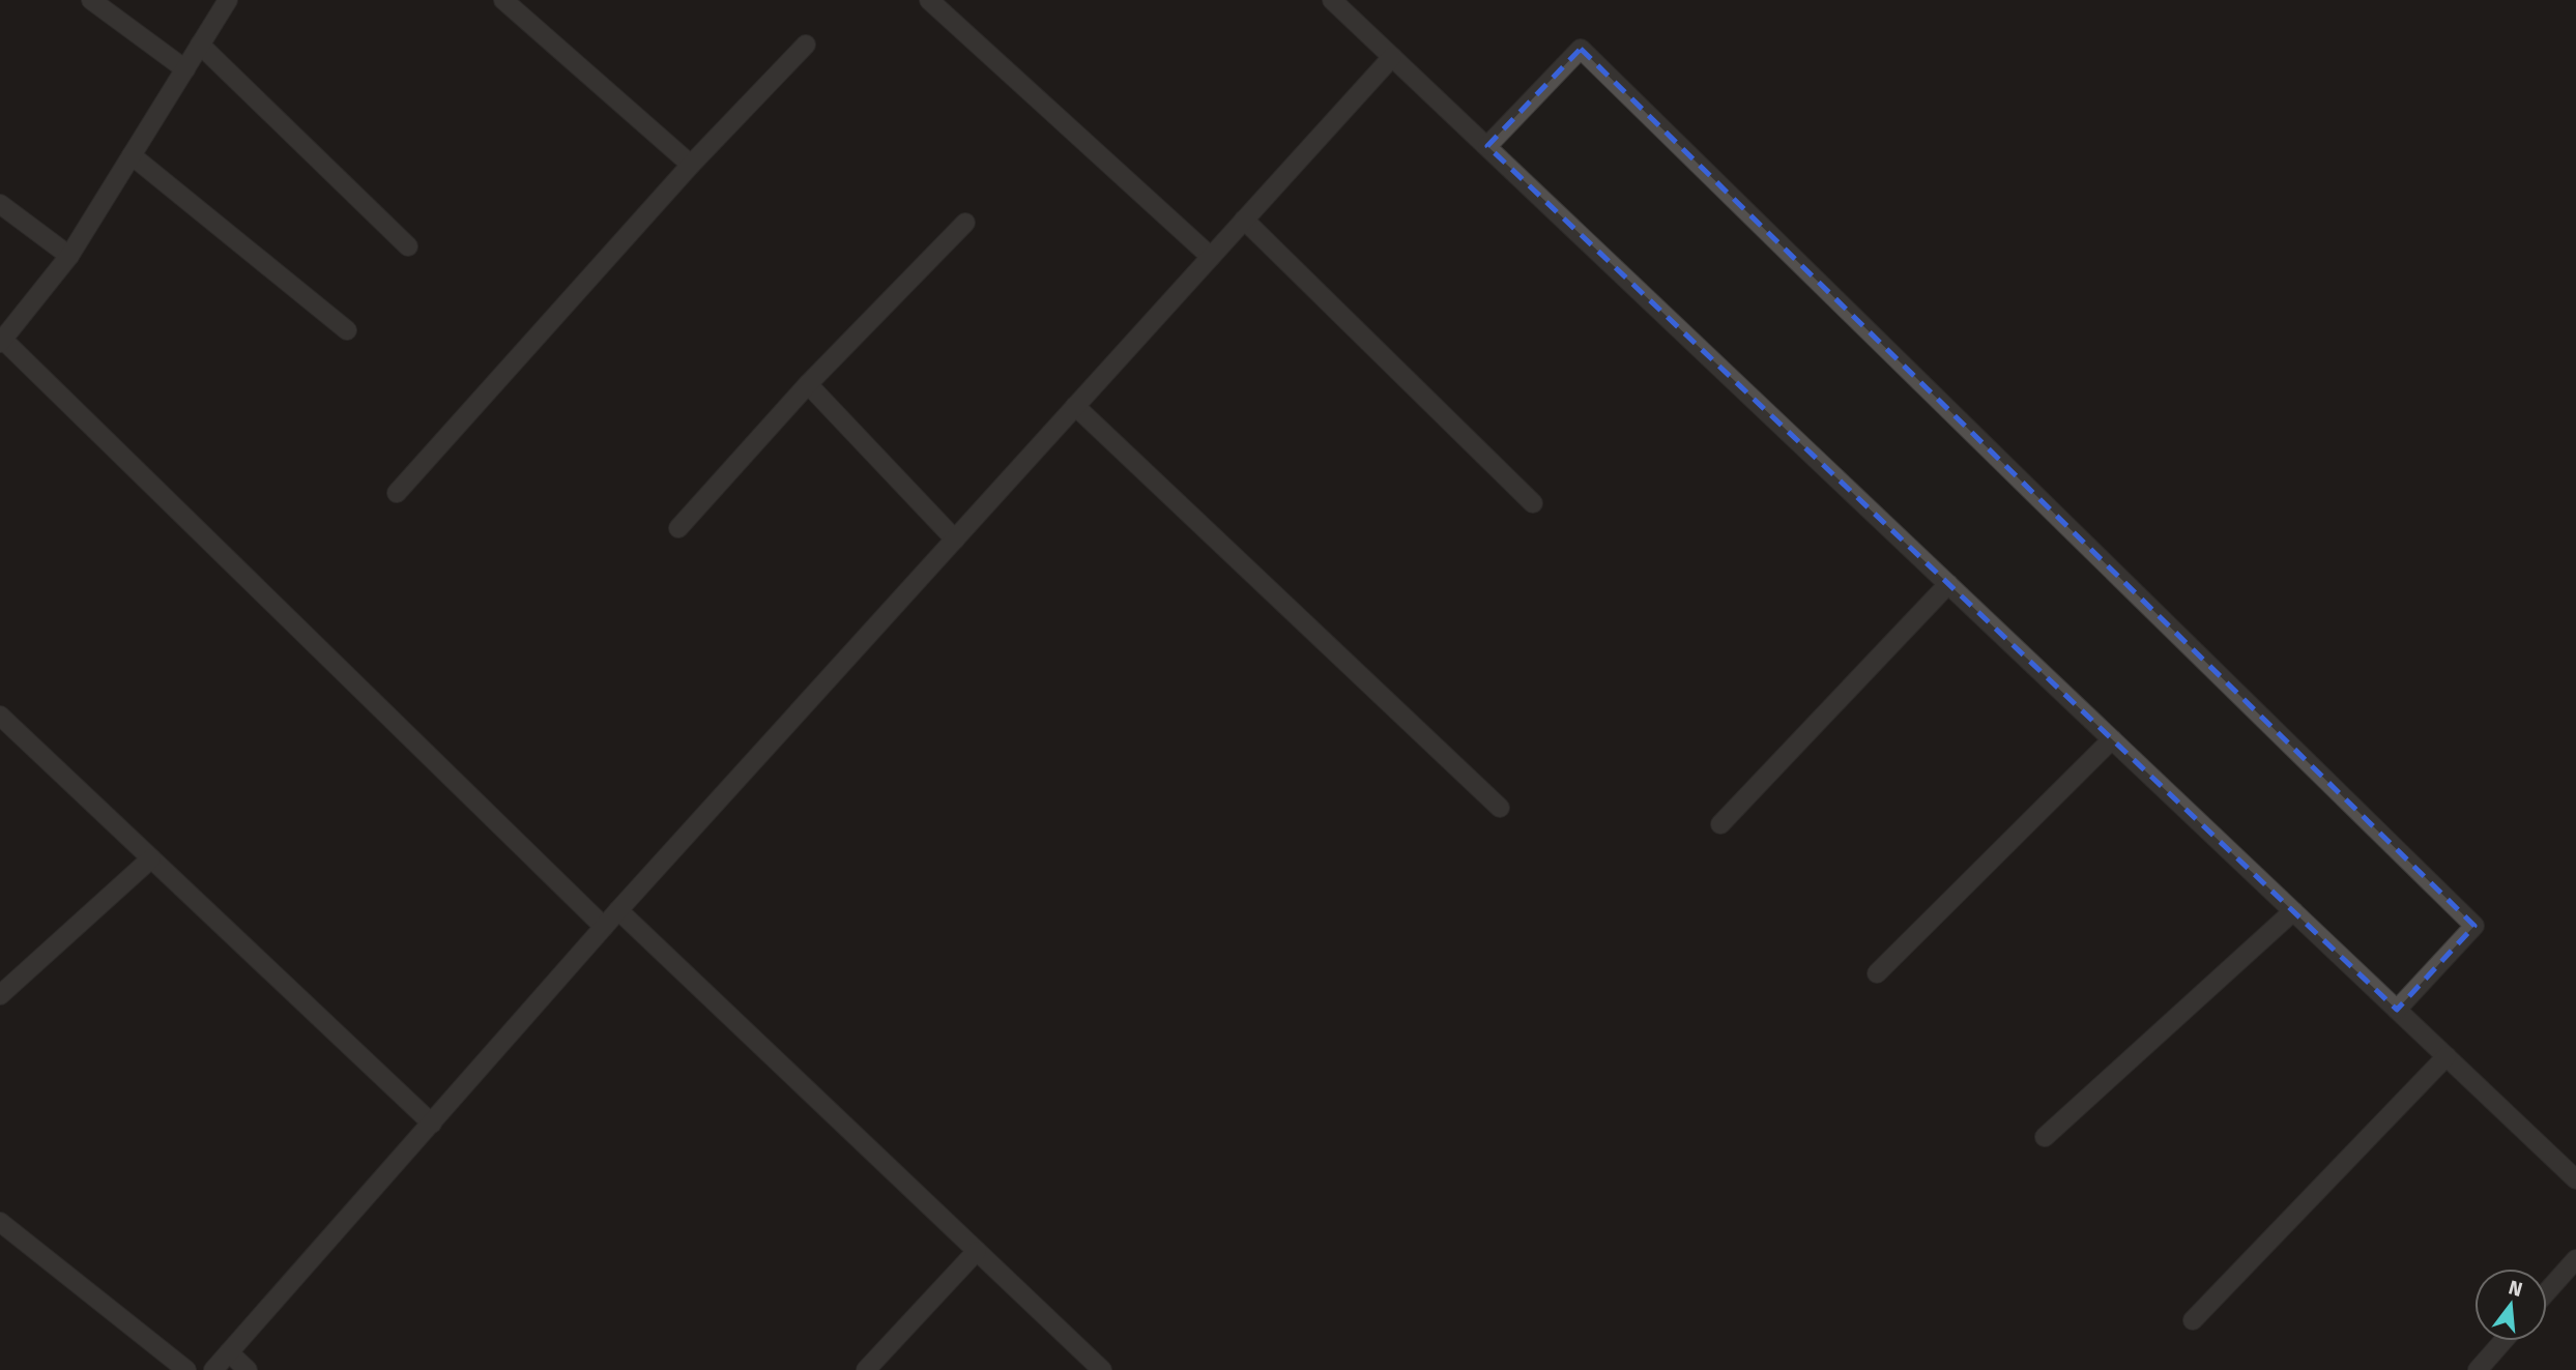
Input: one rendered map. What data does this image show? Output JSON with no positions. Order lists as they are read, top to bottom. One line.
{"north":"top"}
